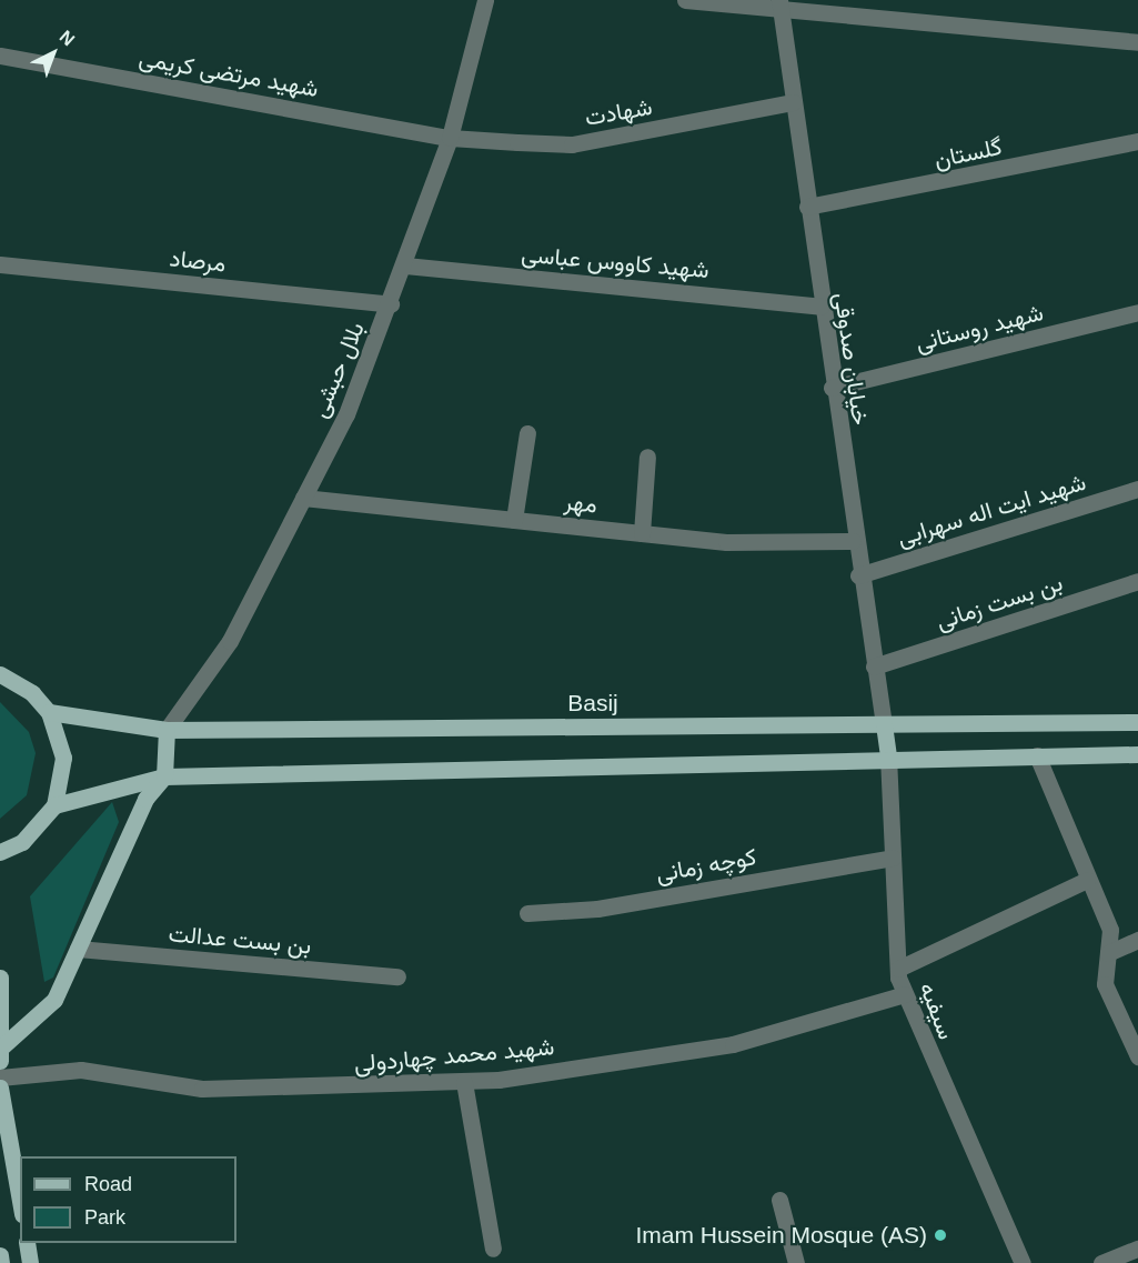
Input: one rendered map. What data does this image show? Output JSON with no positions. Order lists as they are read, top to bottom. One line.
{"streets":{"main road":["Basij"],"street":["شهید مرتضی کریمی","شهادت","گلستان","مرصاد","شهید کاووس عباسی","شهید روستانی","خیابان صدوقی","بلال حبشی","مهر","شهید ایت اله سهرابی","بن بست زمانی","کوچه زمانی","بن بست عدالت","سیفیه","شهید محمد چهاردولی"]},"crossings":[["شهید مرتضی کریمی","شهادت"],["شهید مرتضی کریمی","بلال حبشی"],["شهادت","خیابان صدوقی"],["شهادت","بلال حبشی"],["گلستان","خیابان صدوقی"],["مرصاد","بلال حبشی"],["شهید کاووس عباسی","خیابان صدوقی"],["شهید کاووس عباسی","بلال حبشی"],["شهید روستانی","خیابان صدوقی"],["خیابان صدوقی","مهر"],["خیابان صدوقی","شهید ایت اله سهرابی"],["خیابان صدوقی","بن بست زمانی"],["خیابان صدوقی","Basij"],["بلال حبشی","مهر"],["بلال حبشی","Basij"],["کوچه زمانی","سیفیه"],["سیفیه","شهید محمد چهاردولی"]],"places":["Imam Hussein Mosque (AS)"],"legend":["Road","Park"],"north":"top right"}
